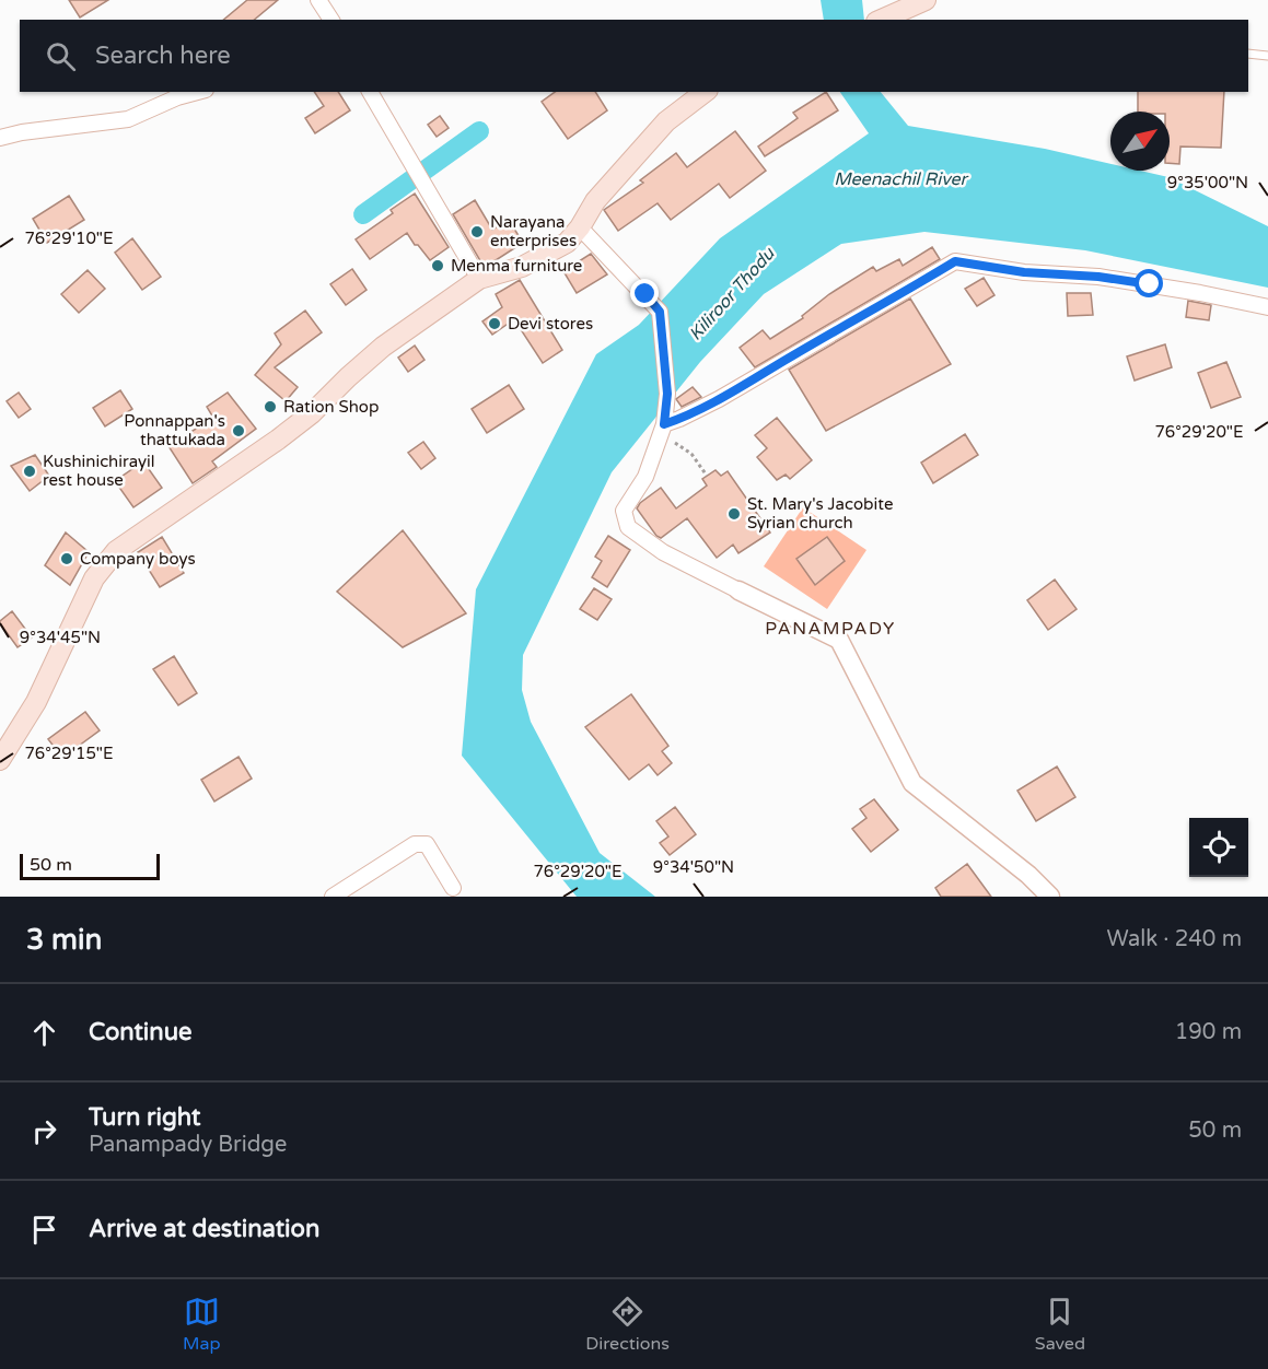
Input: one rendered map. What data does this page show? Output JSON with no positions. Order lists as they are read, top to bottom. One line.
{"districts":["PANAMPADY"],"water":["Meenachil River","Kiliroor Thodu"],"places":["Narayana enterprises","Menma furniture","Devi stores","Ration Shop","Ponnappan's thattukada","Kushinichirayil rest house","St. Mary's Jacobite Syrian church","Company boys"],"scale_bar":"50 m","north":"top right","page":{"search":"Search here","scale":"50 m","heading":["3 min","Walk · 240 m"],"list":[["Continue","190 m"],["Turn right","Panampady Bridge","50 m"],"Arrive at destination"],"nav":["Map","Directions","Saved"]},"coordinates":["9°35'00\"N","76°29'10\"E","76°29'20\"E","9°34'45\"N","76°29'15\"E","9°34'50\"N"]}
